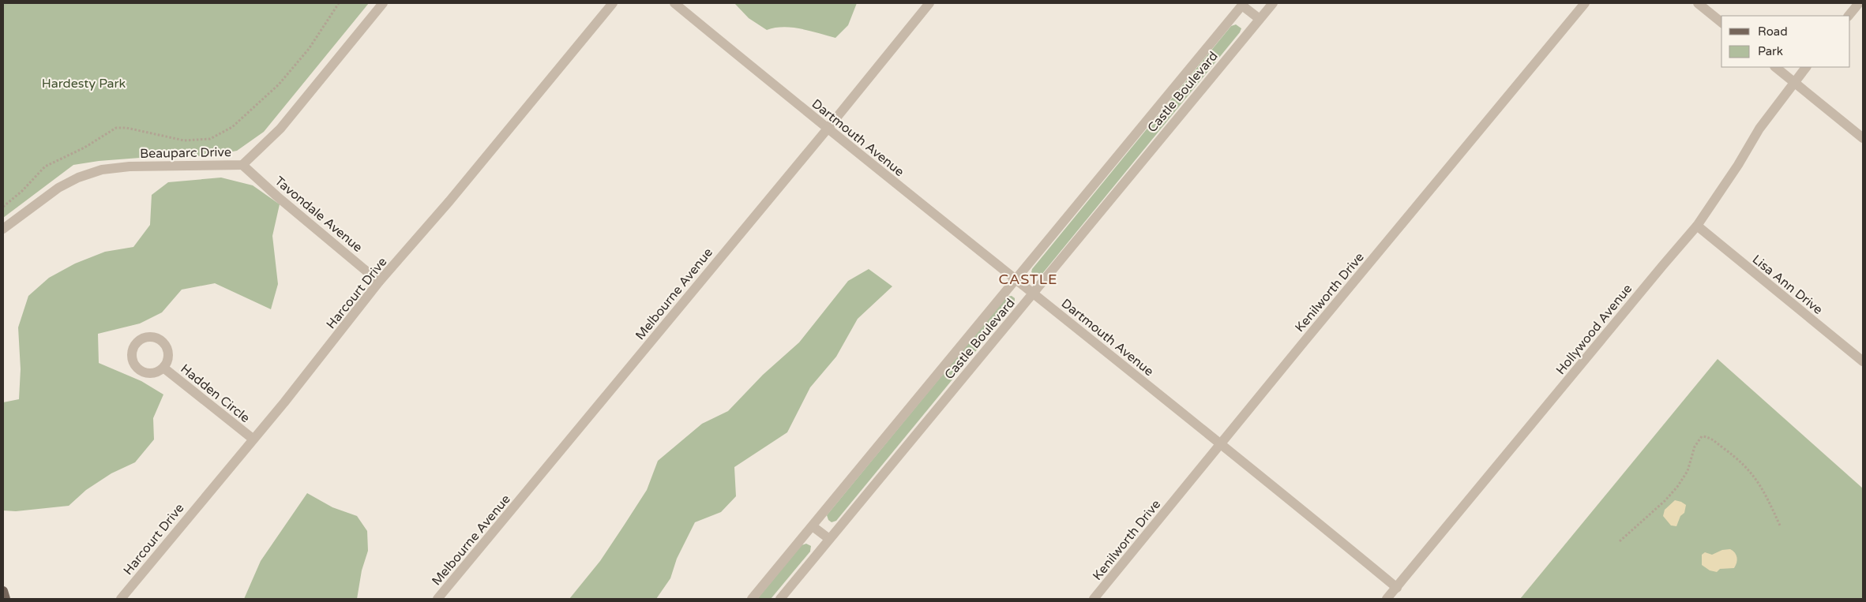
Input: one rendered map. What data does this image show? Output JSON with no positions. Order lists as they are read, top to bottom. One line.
{"streets":{"street":["Castle Boulevard","Dartmouth Avenue","Beauparc Drive","Tavondale Avenue","Lisa Ann Drive","Kenilworth Drive","Harcourt Drive","Melbourne Avenue","Hollywood Avenue","Hadden Circle"]},"crossings":[["Castle Boulevard","Dartmouth Avenue"],["Dartmouth Avenue","Kenilworth Drive"],["Dartmouth Avenue","Melbourne Avenue"],["Dartmouth Avenue","Hollywood Avenue"],["Beauparc Drive","Tavondale Avenue"],["Tavondale Avenue","Harcourt Drive"],["Lisa Ann Drive","Hollywood Avenue"],["Harcourt Drive","Hadden Circle"]],"districts":["CASTLE"],"parks":["Hardesty Park"],"legend":["Road","Park"]}
